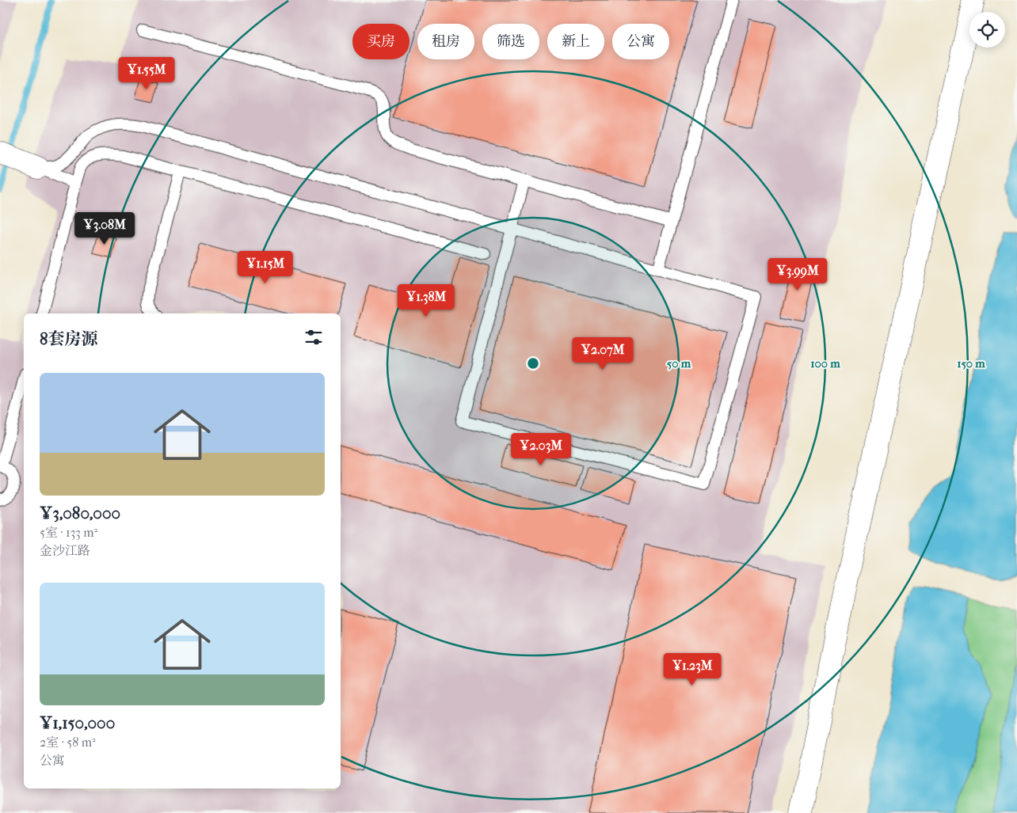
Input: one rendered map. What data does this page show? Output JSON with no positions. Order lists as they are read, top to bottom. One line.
{"page":{"chip":["买房","租房","筛选","新上","公寓"],"price":["¥1.55M","¥3.08M","¥1.15M","¥3.99M","¥1.38M","¥2.07M","¥2.03M","¥1.23M"],"heading":"8套房源","list":[{"name":"¥3,080,000","note":"5室 · 133 m² · 金沙江路"},{"name":"¥1,150,000","note":"2室 · 58 m² · 公寓"}]},"rings":["50 m","100 m","150 m"]}
